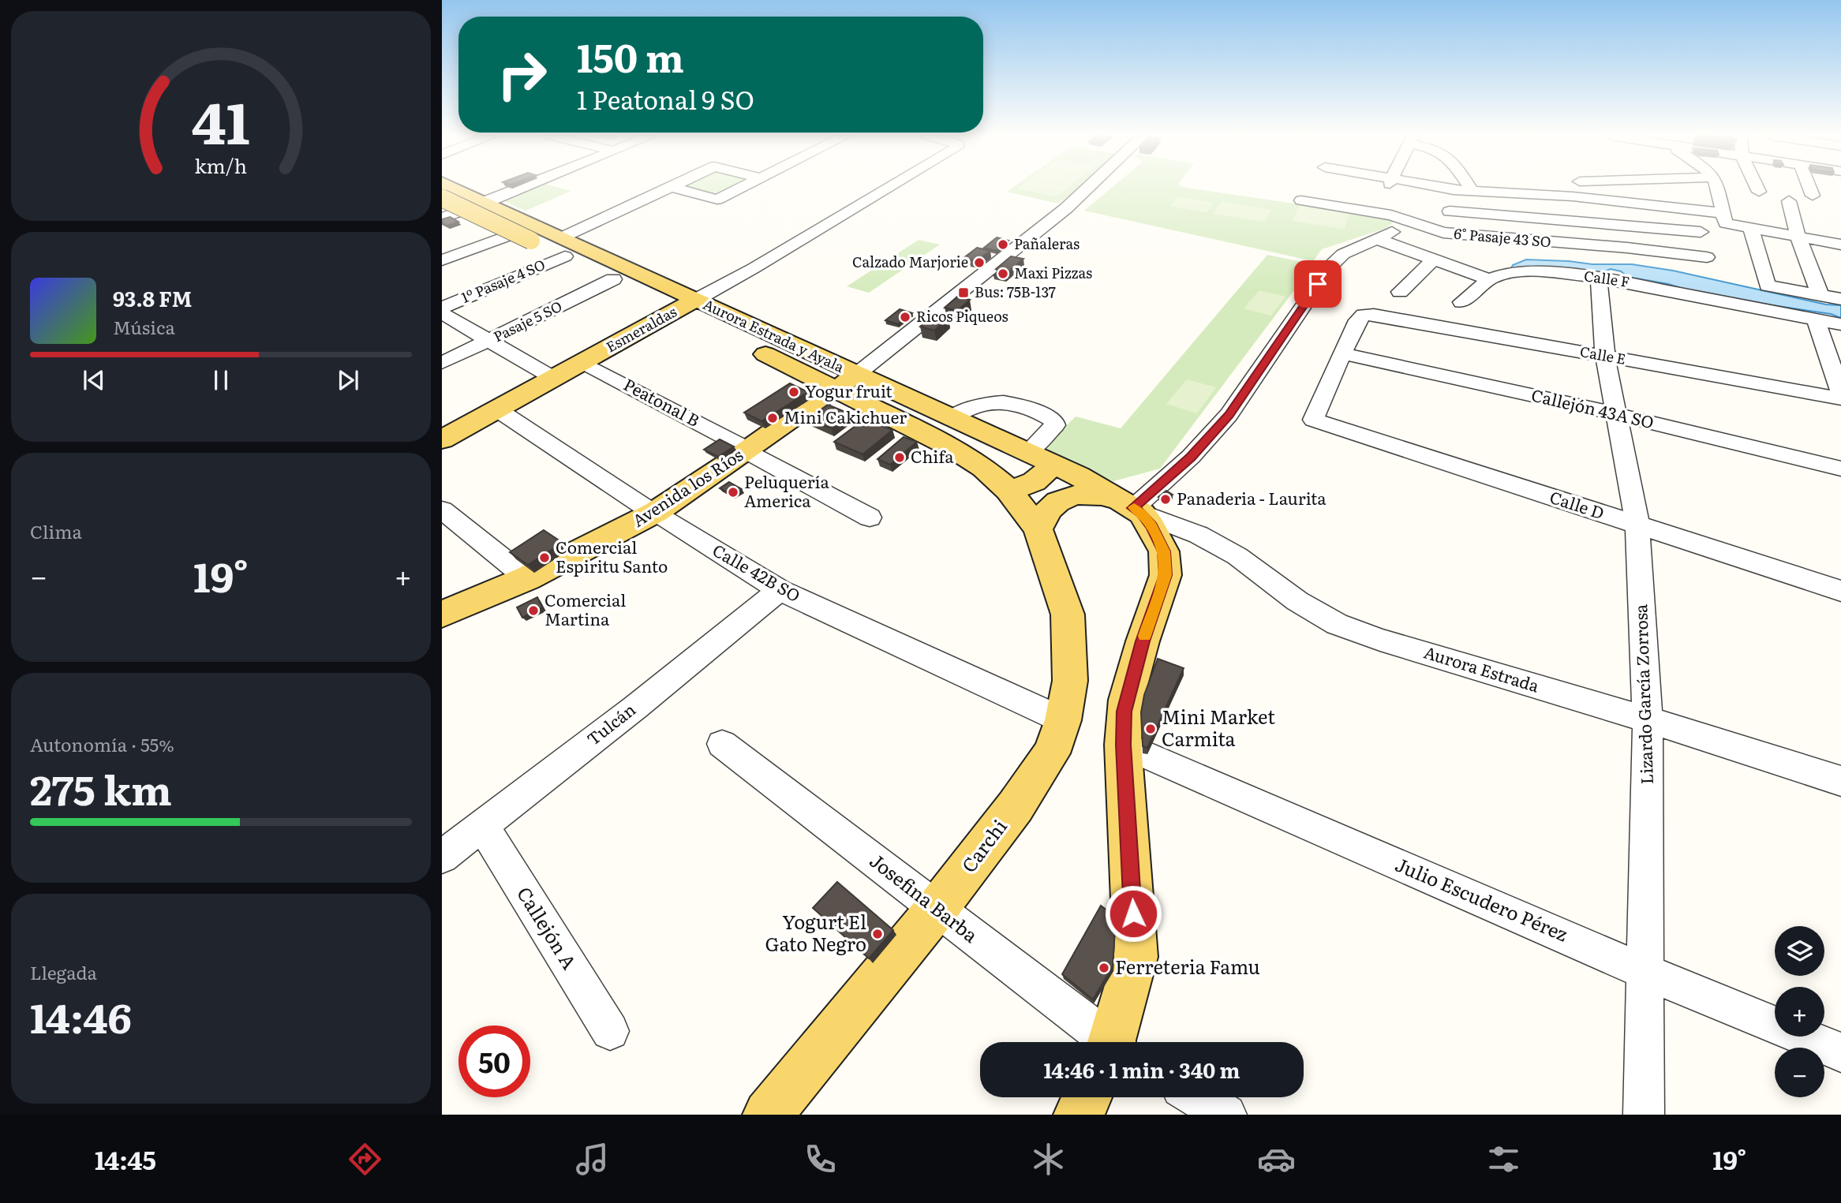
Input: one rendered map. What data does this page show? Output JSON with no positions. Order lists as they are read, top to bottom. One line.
{"streets":{"main road":["Esmeraldas","Aurora Estrada y Ayala","Avenida los Ríos","Carchi"],"street":["6° Pasaje 43 SO","Calle F","1º Pasaje 4 SO","Pasaje 5 SO","Calle E","Peatonal B","Callejón 43A SO","Calle D","Calle 42B SO","Aurora Estrada","Lizardo García Zorrosa","Tulcán","Josefina Barba","Julio Escudero Pérez","Callejón A"]},"crossings":[["6° Pasaje 43 SO","Lizardo García Zorrosa"],["Calle F","Lizardo García Zorrosa"],["1º Pasaje 4 SO","Aurora Estrada y Ayala"],["Pasaje 5 SO","Aurora Estrada y Ayala"],["Esmeraldas","Aurora Estrada y Ayala"],["Esmeraldas","Peatonal B"],["Esmeraldas","Calle 42B SO"],["Aurora Estrada y Ayala","Avenida los Ríos"],["Aurora Estrada y Ayala","Aurora Estrada"],["Aurora Estrada y Ayala","Carchi"],["Calle E","Callejón 43A SO"],["Calle E","Calle D"],["Calle E","Lizardo García Zorrosa"],["Peatonal B","Avenida los Ríos"],["Callejón 43A SO","Calle D"],["Callejón 43A SO","Lizardo García Zorrosa"],["Avenida los Ríos","Calle 42B SO"],["Calle D","Lizardo García Zorrosa"],["Calle 42B SO","Tulcán"],["Calle 42B SO","Carchi"],["Aurora Estrada","Lizardo García Zorrosa"],["Lizardo García Zorrosa","Julio Escudero Pérez"],["Tulcán","Callejón A"],["Carchi","Josefina Barba"]],"places":{"other":["Pañaleras","Calzado Marjorie","Maxi Pizzas","Ricos Piqueos","Yogur fruit","Mini Cakichuer","Chifa","Peluquería America","Panaderia - Laurita","Comercial Espiritu Santo","Comercial Martina","Mini Market Carmita","Yogurt El Gato Negro","Ferreteria Famu"],"transit":["Bus: 75B-137"]},"page":{"turn":["150 m","1 Peatonal 9 SO"],"song":["93.8 FM","Música"],"tile":["Clima",["Autonomía · 55%","275 km"],["Llegada","14:46"]],"heat":["−","19°","+"],"map_buttons":["+","−"],"limit":"50","trip":"14:46 · 1 min · 340 m","tabs":["14:45","19°"],"gauge":["41","km/h"]}}
